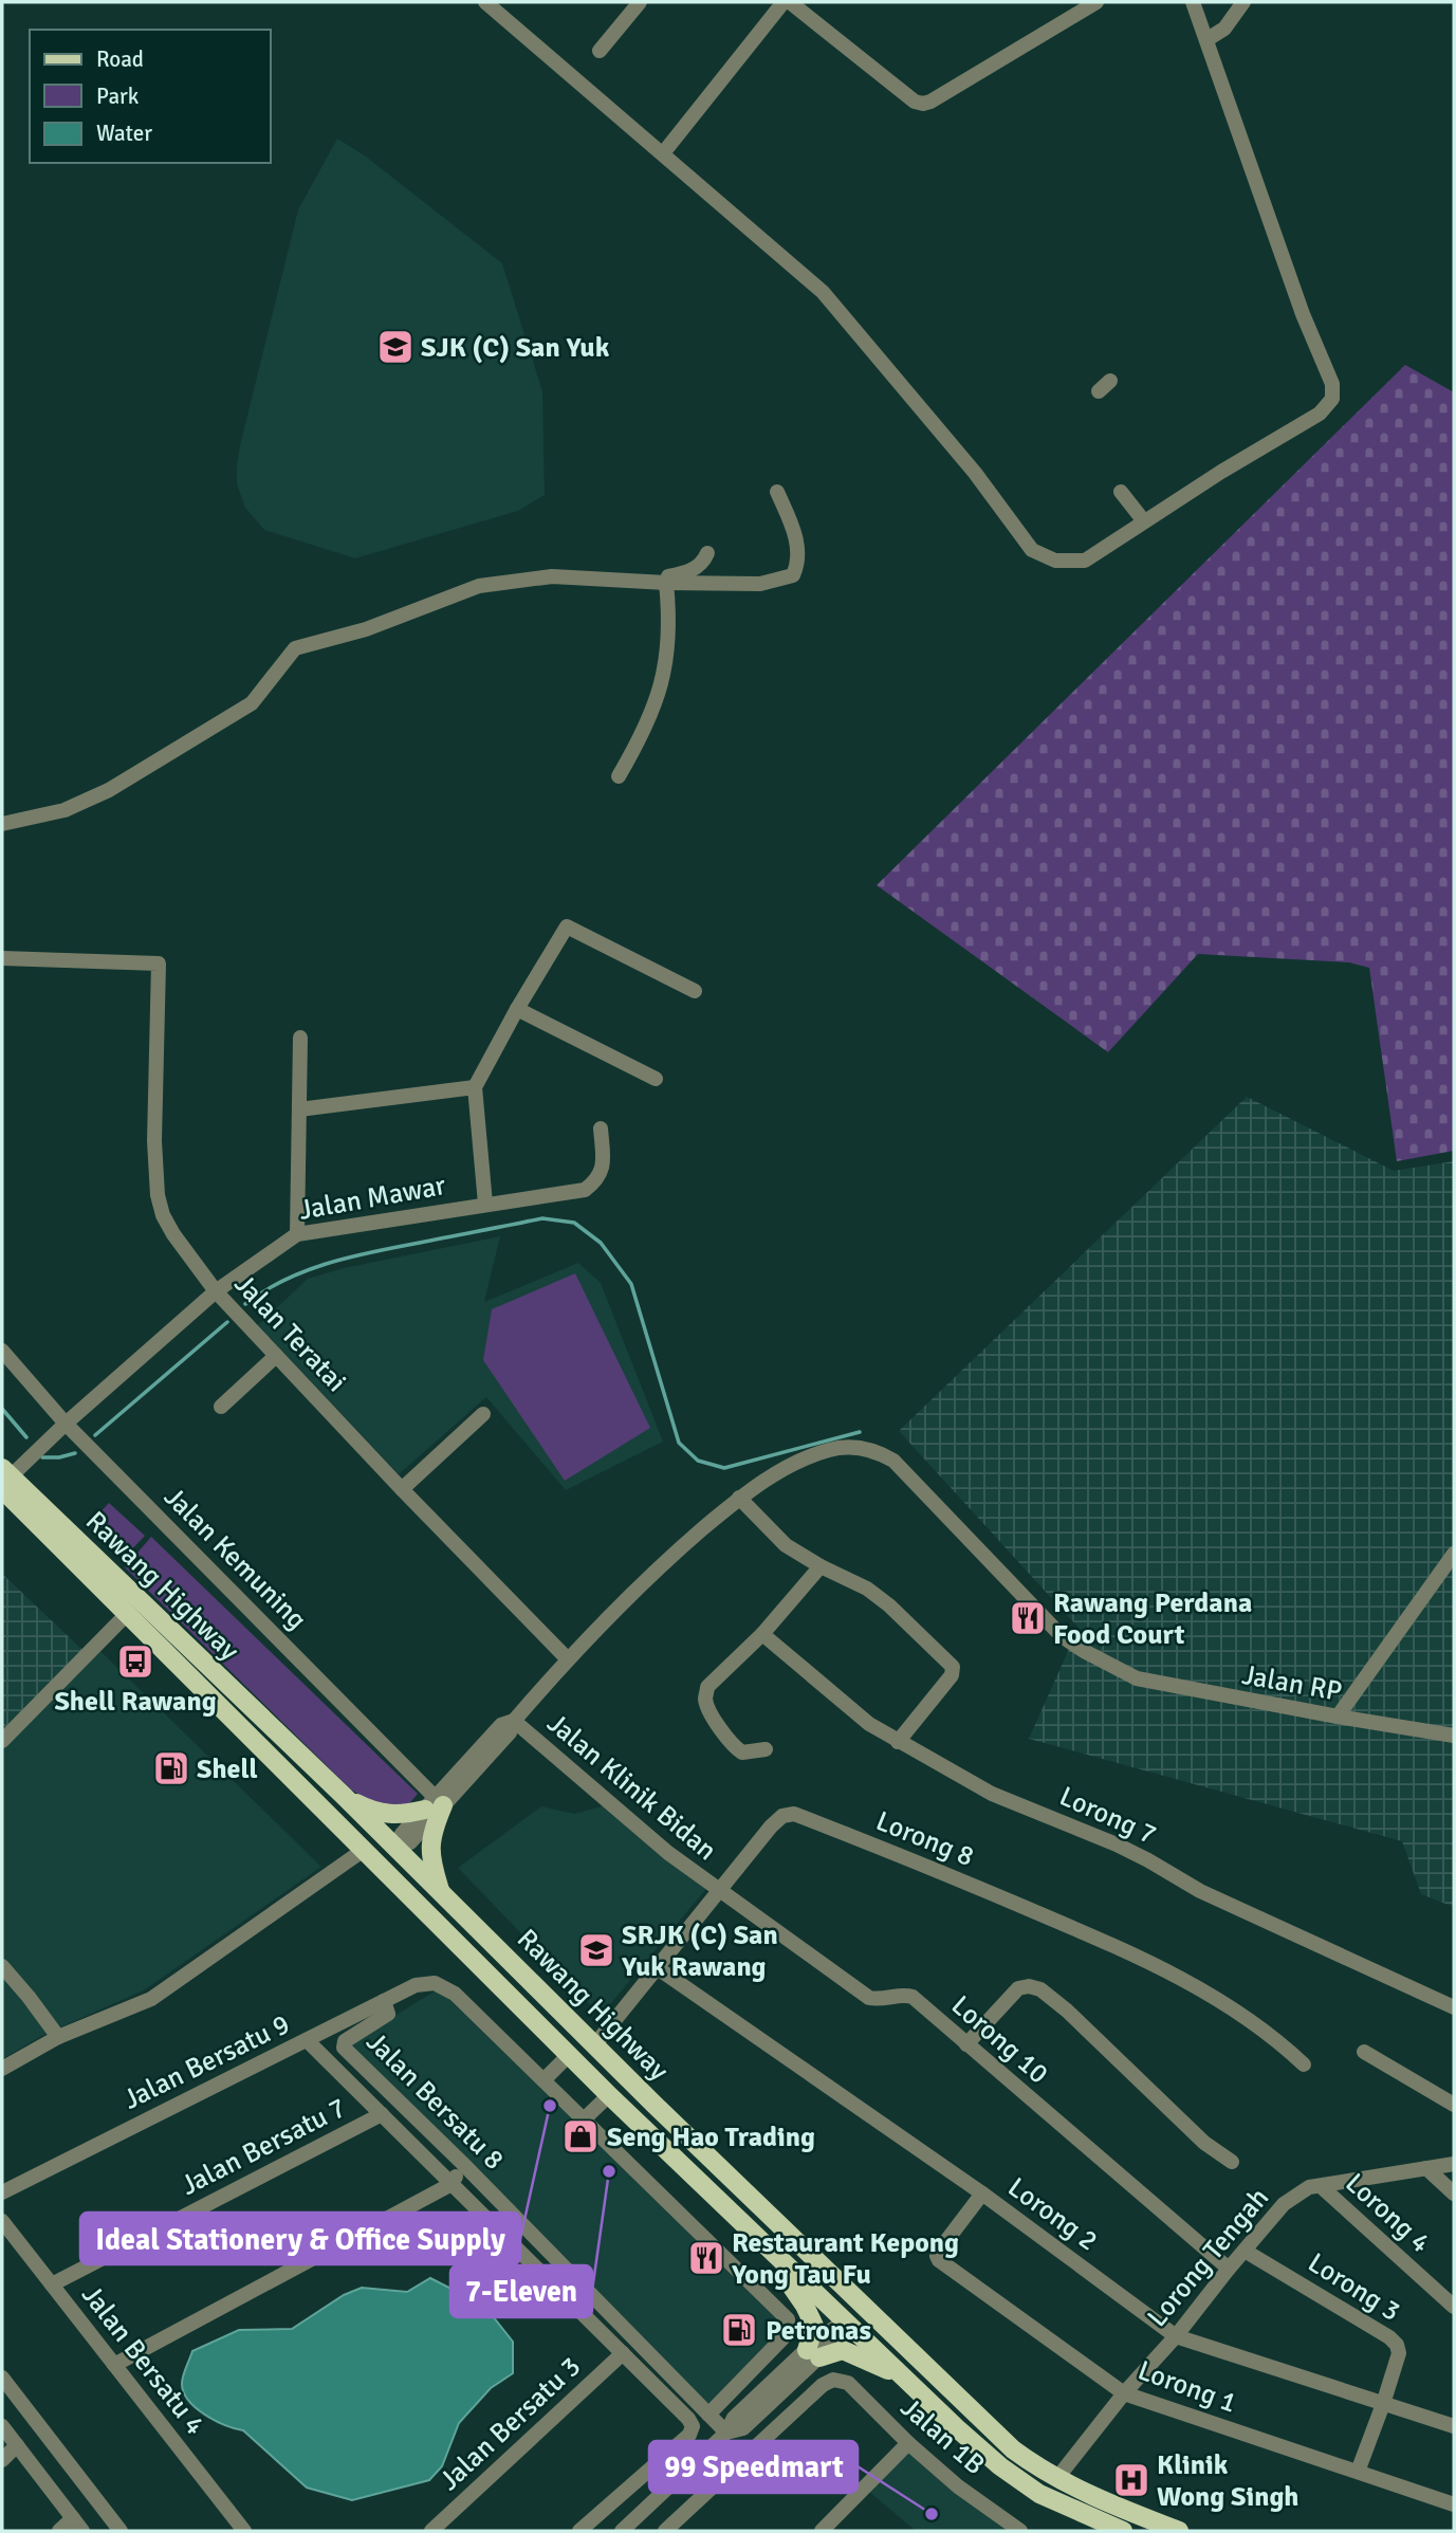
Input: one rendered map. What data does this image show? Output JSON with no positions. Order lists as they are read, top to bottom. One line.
{"streets":{"main road":["Rawang Highway"],"street":["Jalan Mawar","Jalan Teratai","Jalan Kemuning","Jalan RP","Jalan Klinik Bidan","Lorong 7","Lorong 8","Lorong 10","Jalan Bersatu 9","Jalan Bersatu 8","Jalan Bersatu 7","Lorong 4","Lorong 2","Lorong Tengah","Lorong 3","Jalan Bersatu 4","Lorong 1","Jalan Bersatu 3","Jalan 1B"]},"crossings":[["Jalan Mawar","Jalan Teratai"],["Jalan Mawar","Jalan Kemuning"],["Jalan Mawar","Rawang Highway"],["Rawang Highway","Lorong 8"],["Rawang Highway","Lorong Tengah"],["Jalan Klinik Bidan","Lorong 8"],["Jalan Klinik Bidan","Lorong 10"],["Lorong 8","Lorong 10"],["Lorong 8","Lorong 2"],["Lorong 10","Lorong Tengah"],["Jalan Bersatu 9","Jalan Bersatu 8"],["Jalan Bersatu 7","Jalan Bersatu 4"],["Lorong 4","Lorong Tengah"],["Lorong 2","Lorong Tengah"],["Lorong 2","Lorong 3"],["Lorong 2","Lorong 1"],["Lorong Tengah","Lorong 3"],["Lorong Tengah","Lorong 1"],["Lorong 3","Lorong 1"]],"places":{"school or university":["SJK (C) San Yuk","SRJK (C) San Yuk Rawang"],"restaurant":["Rawang Perdana Food Court","Restaurant Kepong Yong Tau Fu"],"bus stop":["Shell Rawang"],"fuel station":["Shell","Petronas"],"other":["Ideal Stationery & Office Supply","7-Eleven","99 Speedmart"],"shop":["Seng Hao Trading"],"hospital":["Klinik Wong Singh"]},"legend":["Road","Park","Water"]}
